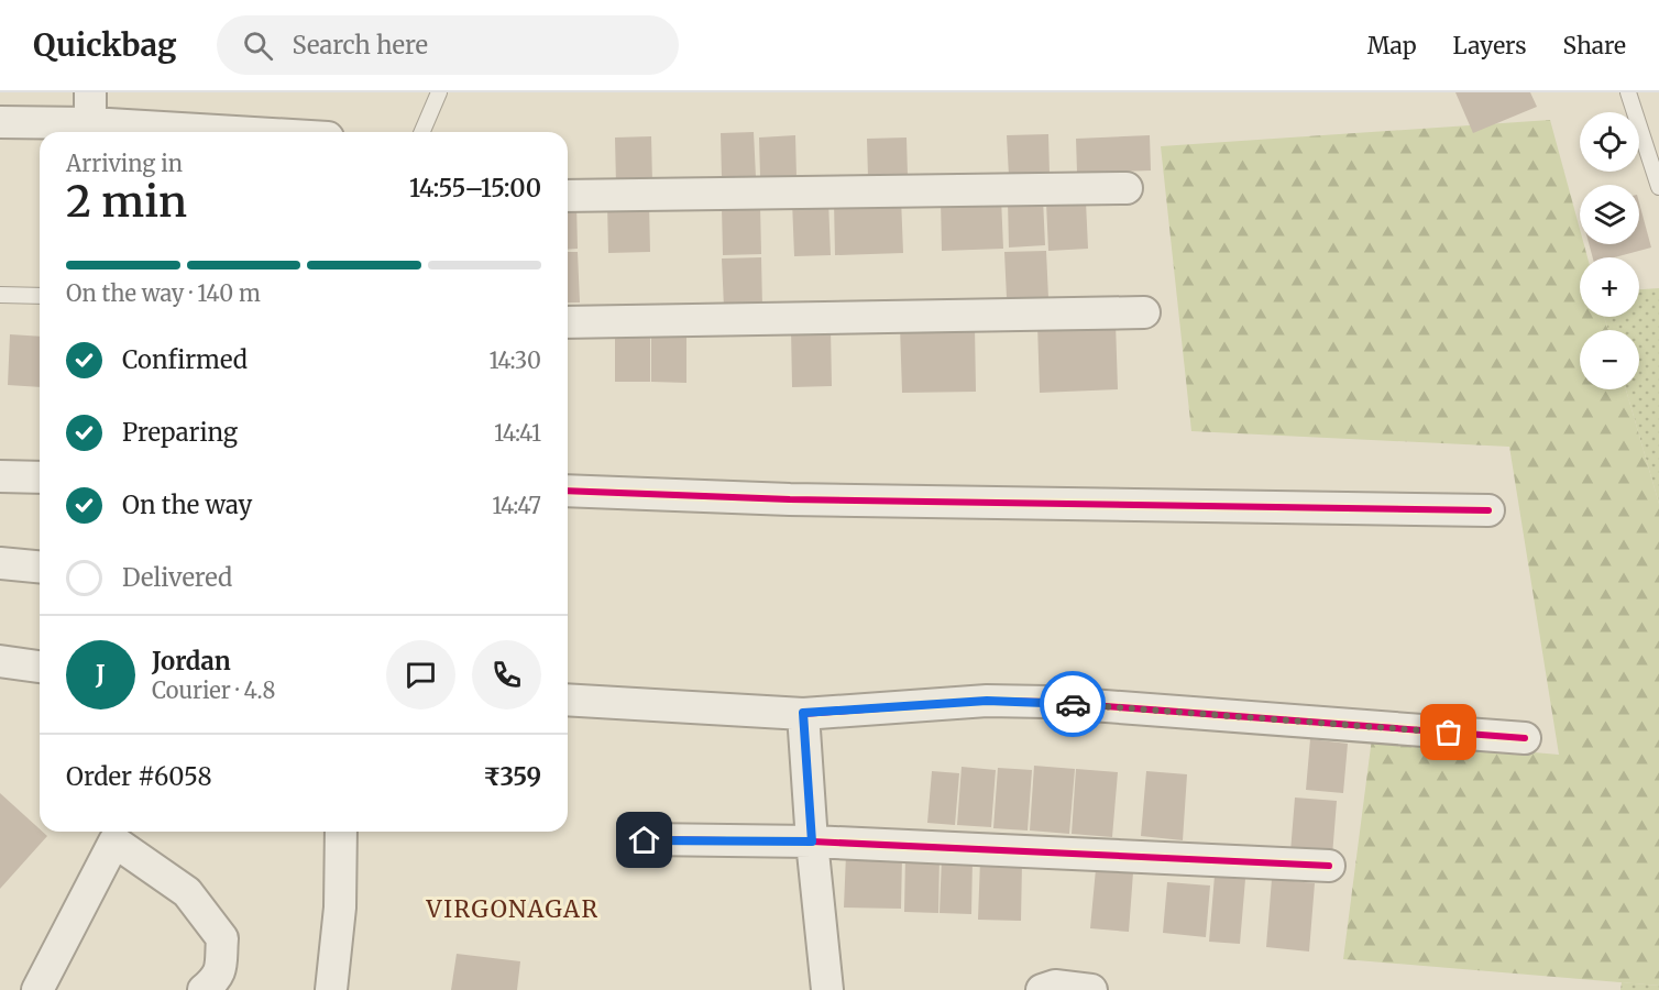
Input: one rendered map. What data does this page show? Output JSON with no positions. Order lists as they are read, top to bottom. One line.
{"districts":["VIRGONAGAR"],"page":{"header":"Quickbag","search":"Search here","nav":["Map","Layers","Share"],"map_buttons":["+","−"],"heading":["2 min","Arriving in","14:55–15:00"],"panel":["Jordan","Courier · 4.8","Order #6058","₹359"],"bar":"On the way · 140 m","list":[["Confirmed","14:30"],["Preparing","14:41"],["On the way","14:47"],"Delivered"],"round":"J"}}
